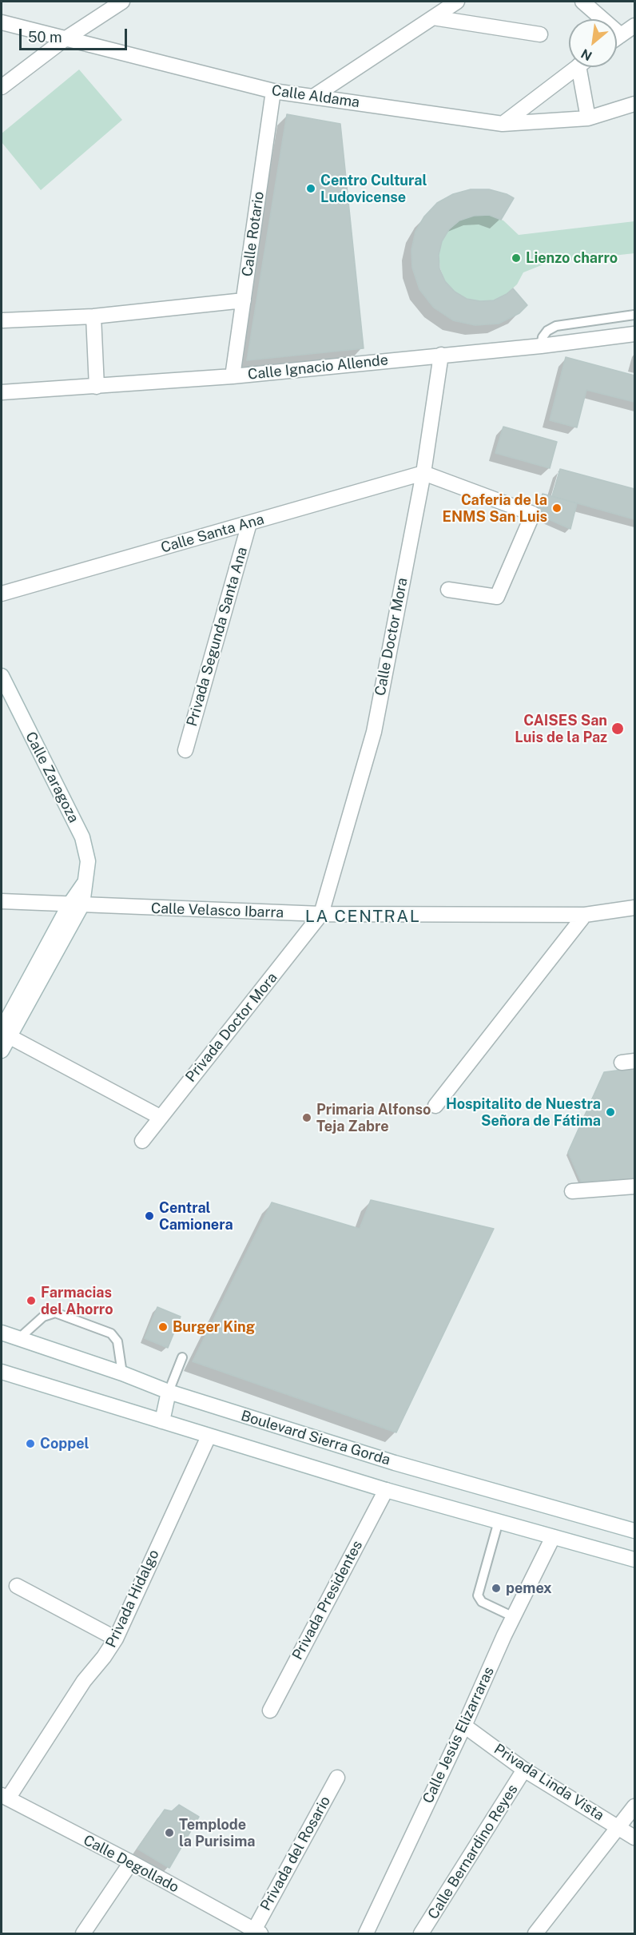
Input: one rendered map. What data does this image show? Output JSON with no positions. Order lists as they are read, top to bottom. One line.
{"streets":{"street":["Calle Aldama","Calle Rotario","Calle Ignacio Allende","Calle Santa Ana","Privada Segunda Santa Ana","Calle Doctor Mora","Calle Zaragoza","Calle Velasco Ibarra","Privada Doctor Mora","Boulevard Sierra Gorda","Privada Hidalgo","Privada Presidentes","Calle Jesús Elizarraras","Privada Linda Vista","Calle Bernardino Reyes","Privada del Rosario","Calle Degollado"]},"crossings":[["Calle Aldama","Calle Rotario"],["Calle Rotario","Calle Ignacio Allende"],["Calle Ignacio Allende","Calle Doctor Mora"],["Calle Santa Ana","Privada Segunda Santa Ana"],["Calle Santa Ana","Calle Doctor Mora"],["Calle Doctor Mora","Calle Velasco Ibarra"],["Calle Doctor Mora","Privada Doctor Mora"],["Calle Zaragoza","Calle Velasco Ibarra"],["Calle Velasco Ibarra","Privada Doctor Mora"],["Boulevard Sierra Gorda","Privada Hidalgo"],["Boulevard Sierra Gorda","Privada Presidentes"],["Boulevard Sierra Gorda","Calle Jesús Elizarraras"],["Privada Hidalgo","Calle Degollado"],["Calle Jesús Elizarraras","Privada Linda Vista"],["Privada Linda Vista","Calle Bernardino Reyes"],["Privada del Rosario","Calle Degollado"]],"districts":["LA CENTRAL"],"places":["Centro Cultural Ludovicense","Lienzo charro","Caferia de la ENMS San Luis","CAISES San Luis de la Paz","Hospitalito de Nuestra Señora de Fátima","Primaria Alfonso Teja Zabre","Central Camionera","Farmacias del Ahorro","Burger King","Coppel","pemex","Templode la Purisima"],"scale_bar":"50 m","north":"bottom left"}
